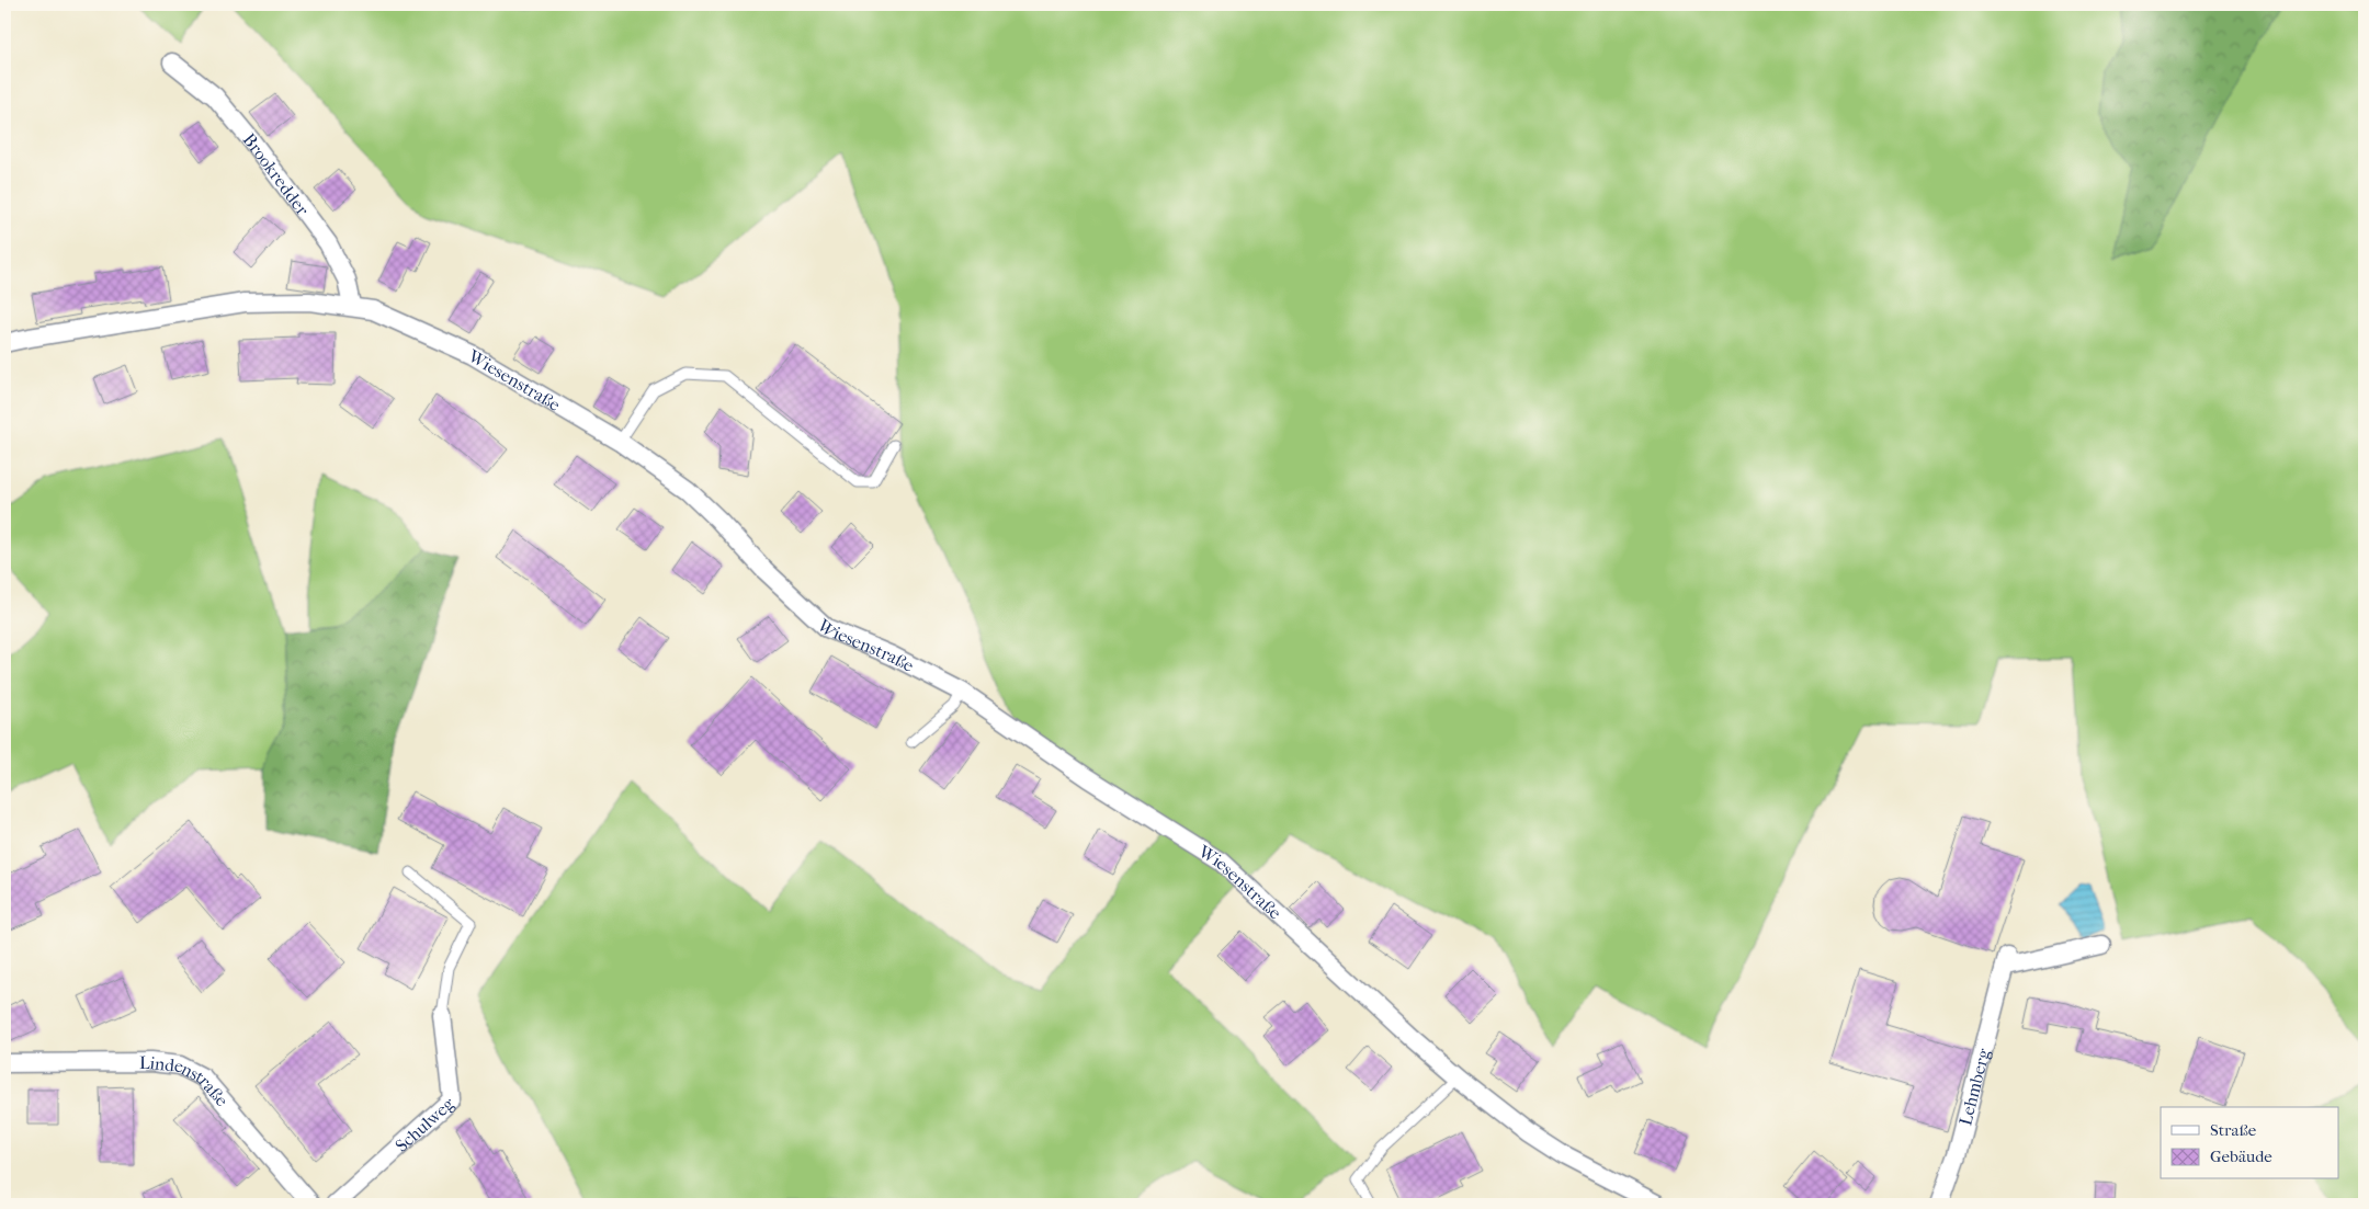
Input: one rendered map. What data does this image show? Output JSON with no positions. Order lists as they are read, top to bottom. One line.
{"streets":{"street":["Brookredder","Wiesenstraße","Lindenstraße","Lehmberg","Schulweg"]},"crossings":[["Brookredder","Wiesenstraße"]],"legend":["Straße","Gebäude"]}
